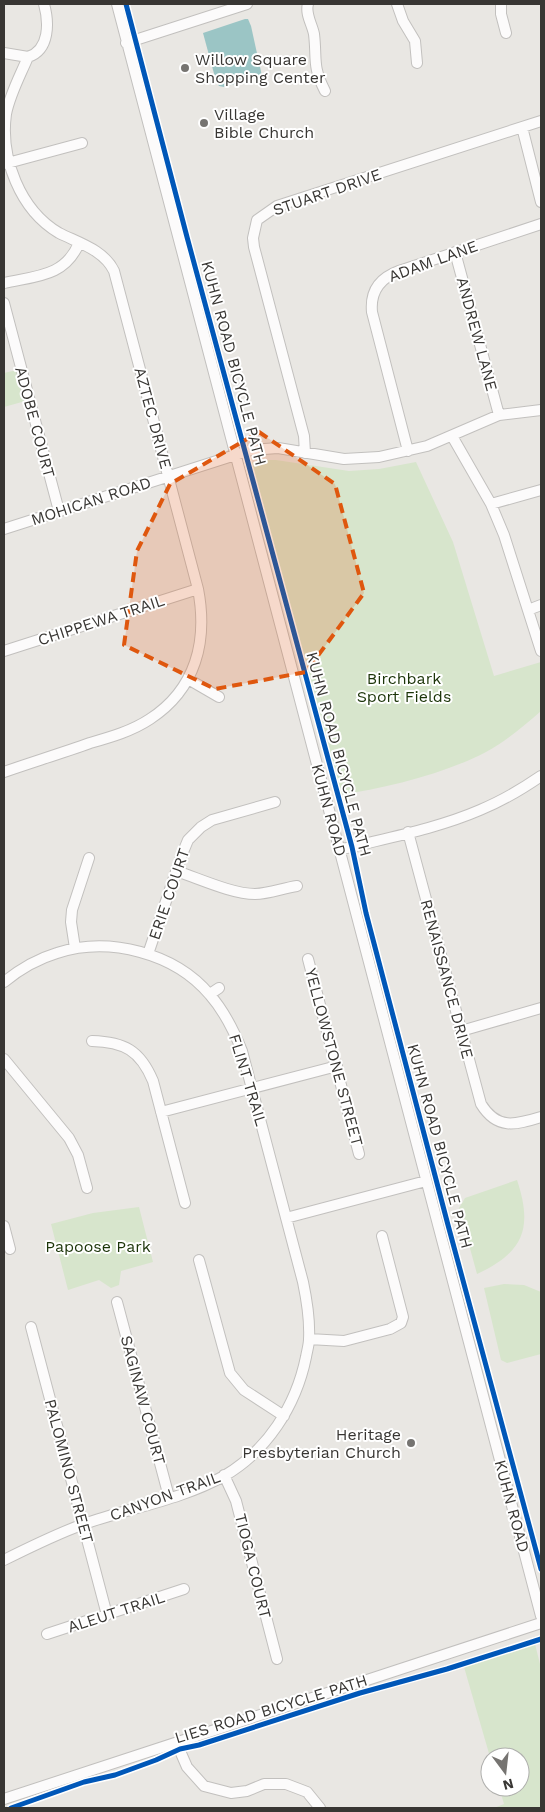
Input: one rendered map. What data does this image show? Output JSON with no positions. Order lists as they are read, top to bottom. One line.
{"streets":{"street":["STUART DRIVE","ADAM LANE","ANDREW LANE","AZTEC DRIVE","ADOBE COURT","MOHICAN ROAD","CHIPPEWA TRAIL","KUHN ROAD","ERIE COURT","RENAISSANCE DRIVE","YELLOWSTONE STREET","FLINT TRAIL","SAGINAW COURT","PALOMINO STREET","CANYON TRAIL","TIOGA COURT","ALEUT TRAIL"],"cycle path":["KUHN ROAD BICYCLE PATH","LIES ROAD BICYCLE PATH"]},"crossings":[["STUART DRIVE","MOHICAN ROAD"],["ADAM LANE","ANDREW LANE"],["ADAM LANE","MOHICAN ROAD"],["ANDREW LANE","MOHICAN ROAD"],["AZTEC DRIVE","MOHICAN ROAD"],["AZTEC DRIVE","CHIPPEWA TRAIL"],["ADOBE COURT","MOHICAN ROAD"],["MOHICAN ROAD","KUHN ROAD"],["ERIE COURT","FLINT TRAIL"],["FLINT TRAIL","CANYON TRAIL"],["SAGINAW COURT","CANYON TRAIL"],["PALOMINO STREET","CANYON TRAIL"],["PALOMINO STREET","ALEUT TRAIL"],["CANYON TRAIL","TIOGA COURT"]],"parks":["Birchbark Sport Fields","Papoose Park"],"places":["Willow Square Shopping Center","Village Bible Church","Heritage Presbyterian Church"],"north":"bottom"}
